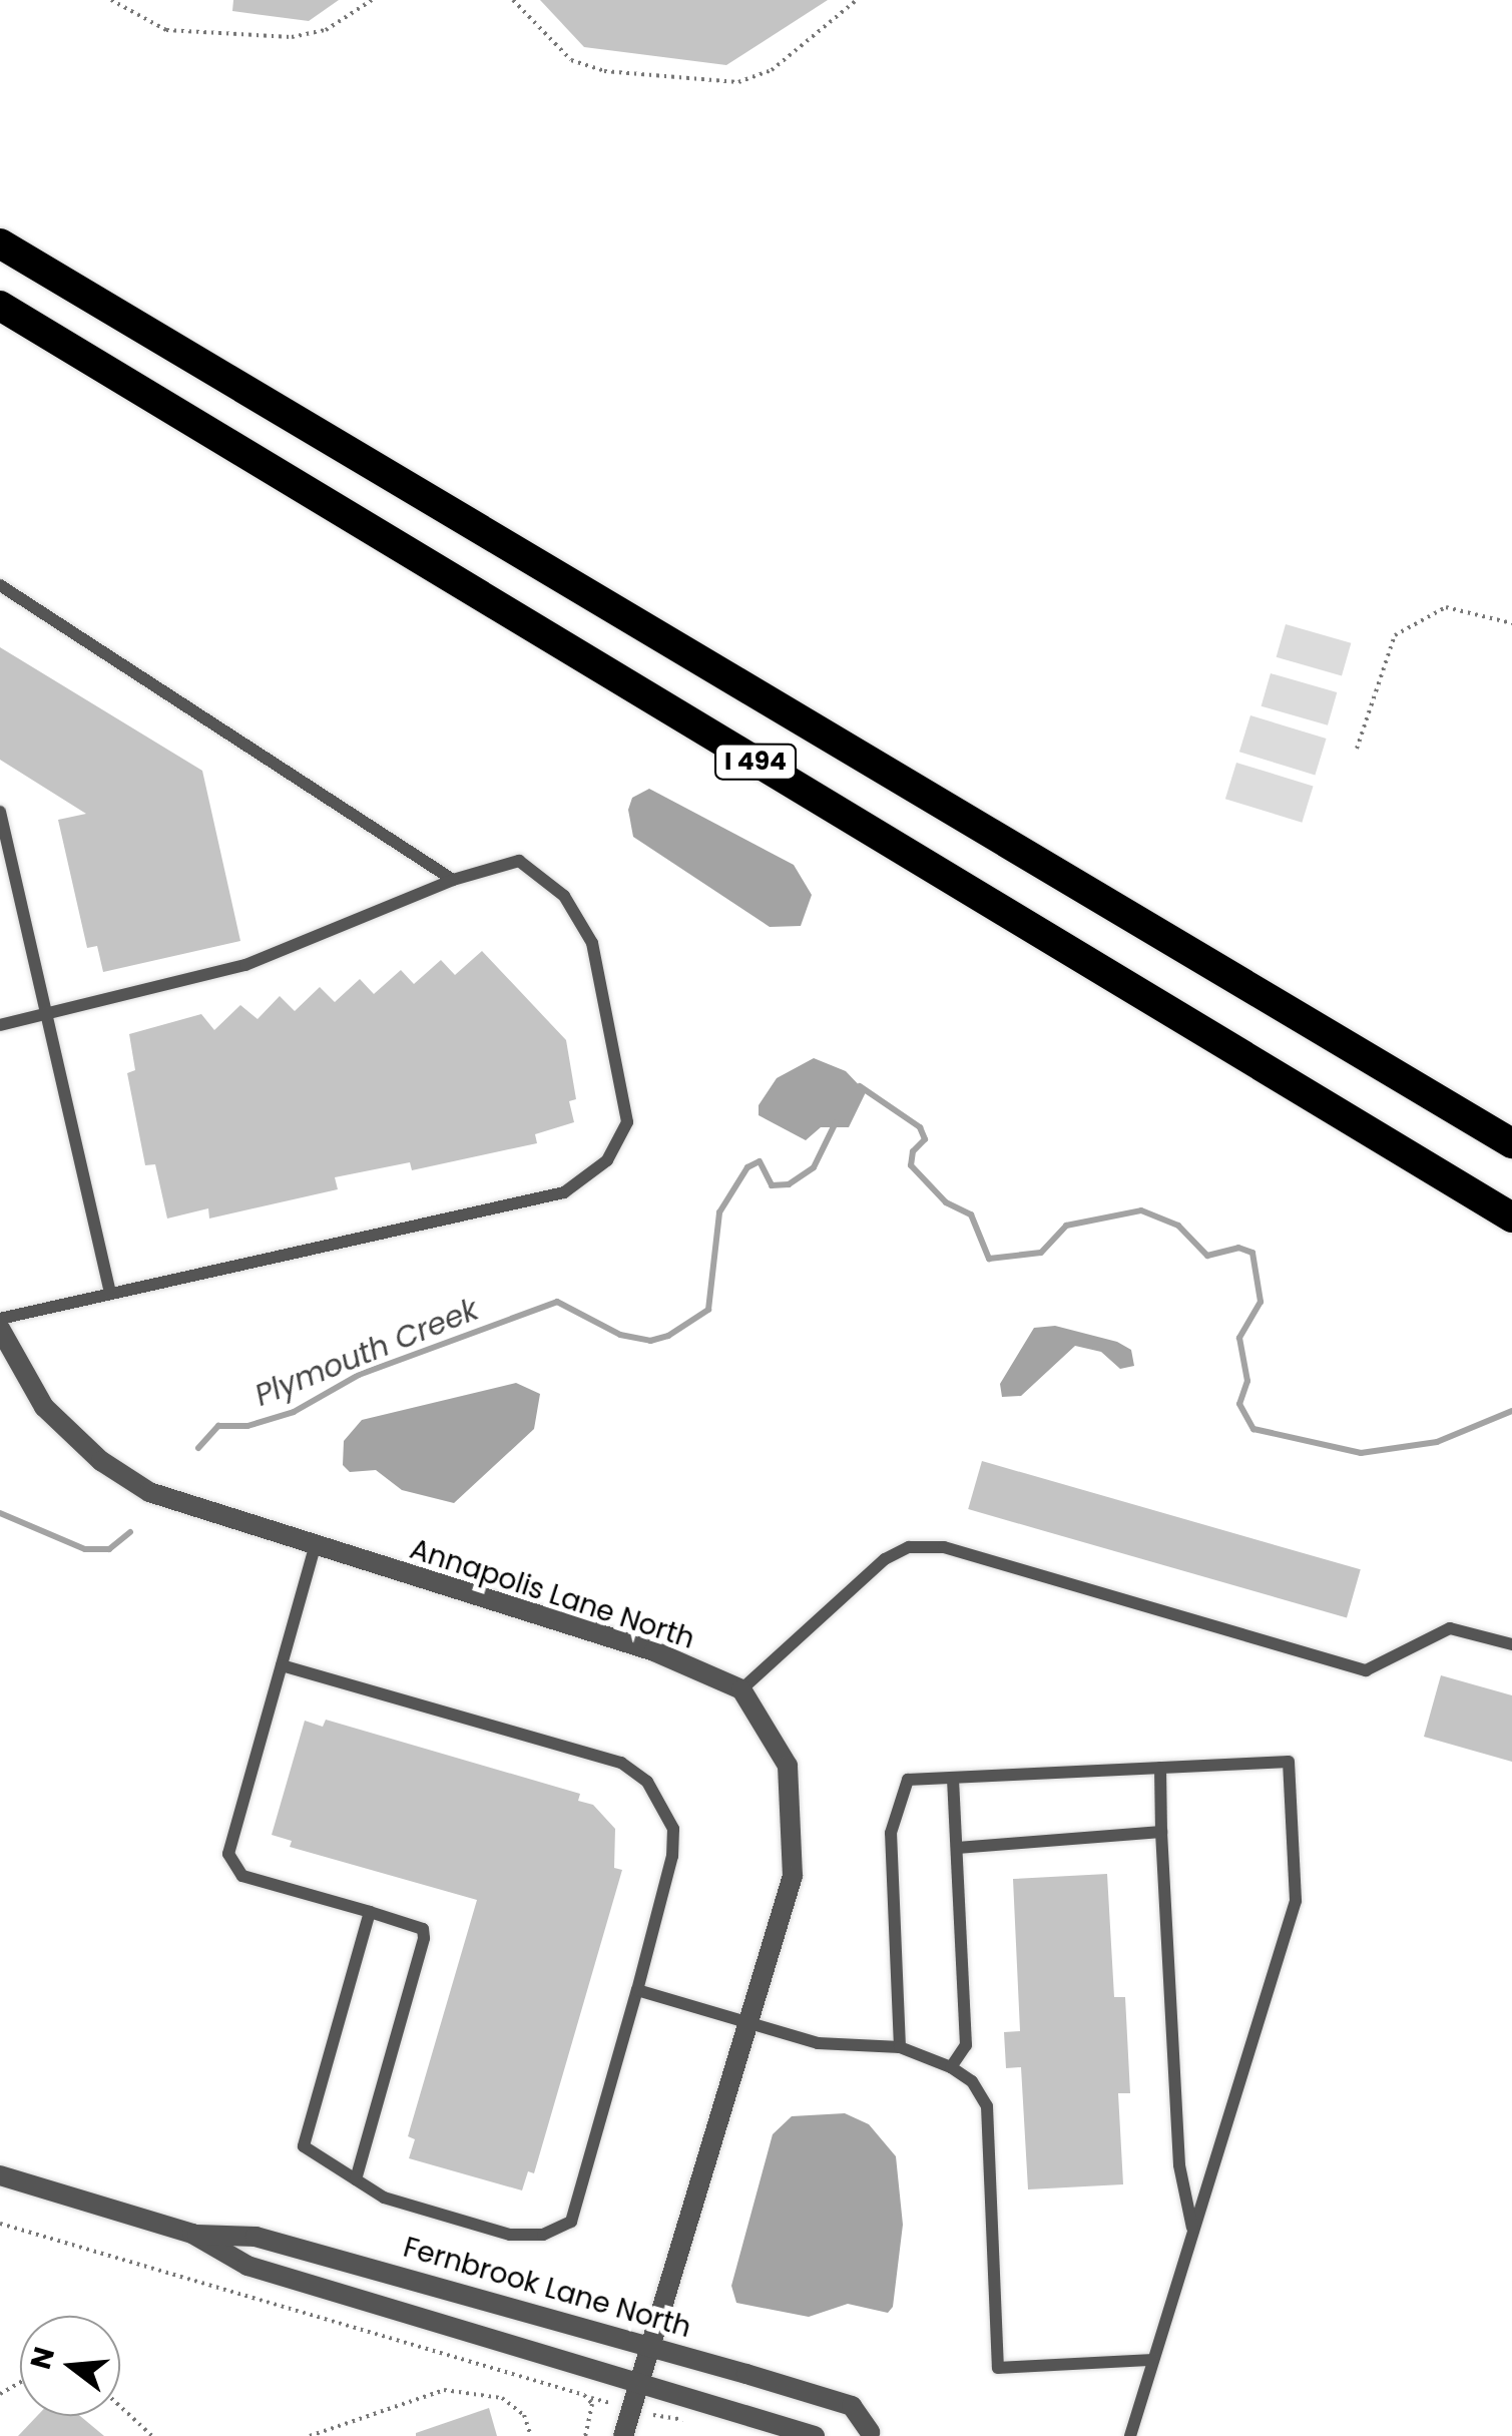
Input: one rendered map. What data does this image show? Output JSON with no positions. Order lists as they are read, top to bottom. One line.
{"streets":{"highway":["I 494"],"street":["Annapolis Lane North","Fernbrook Lane North"]},"water":["Plymouth Creek"],"north":"left"}
